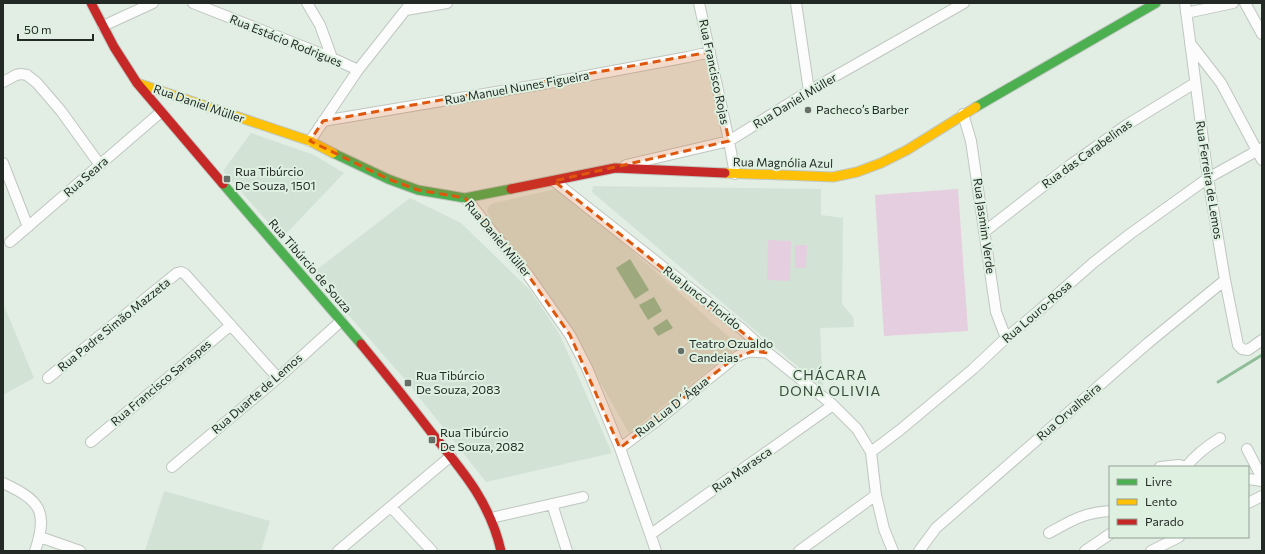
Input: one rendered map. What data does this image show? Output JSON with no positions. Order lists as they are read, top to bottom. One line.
{"streets":{"street":["Rua Estácio Rodrigues","Rua Francisco Rojas","Rua Manuel Nunes Figueira","Rua Daniel Müller","Rua das Carabelinas","Rua Magnólia Azul","Rua Seara","Rua Ferreira de Lemos","Rua Jasmim Verde","Rua Tibúrcio de Souza","Rua Junco Florido","Rua Louro-Rosa","Rua Padre Simão Mazzeta","Rua Francisco Saraspes","Rua Duarte de Lemos","Rua Lua D´Água","Rua Orvalheira","Rua Marasca"]},"crossings":[["Rua Francisco Rojas","Rua Manuel Nunes Figueira"],["Rua Francisco Rojas","Rua Daniel Müller"],["Rua Francisco Rojas","Rua Magnólia Azul"],["Rua Daniel Müller","Rua Magnólia Azul"],["Rua Daniel Müller","Rua Tibúrcio de Souza"],["Rua Daniel Müller","Rua Lua D´Água"],["Rua Daniel Müller","Rua Marasca"],["Rua das Carabelinas","Rua Ferreira de Lemos"],["Rua das Carabelinas","Rua Jasmim Verde"],["Rua Magnólia Azul","Rua Jasmim Verde"],["Rua Magnólia Azul","Rua Junco Florido"],["Rua Seara","Rua Tibúrcio de Souza"],["Rua Ferreira de Lemos","Rua Louro-Rosa"],["Rua Ferreira de Lemos","Rua Orvalheira"],["Rua Jasmim Verde","Rua Louro-Rosa"],["Rua Tibúrcio de Souza","Rua Duarte de Lemos"],["Rua Junco Florido","Rua Louro-Rosa"],["Rua Junco Florido","Rua Lua D´Água"],["Rua Junco Florido","Rua Marasca"],["Rua Padre Simão Mazzeta","Rua Francisco Saraspes"],["Rua Padre Simão Mazzeta","Rua Duarte de Lemos"]],"districts":["CHÁCARA DONA OLIVIA"],"places":{"other":["Pacheco’s Barber","Teatro Ozualdo Candeias"],"transit":["Rua Tibúrcio De Souza, 1501","Rua Tibúrcio De Souza, 2083","Rua Tibúrcio De Souza, 2082"]},"legend":["Livre","Lento","Parado"],"scale_bar":"50 m"}
